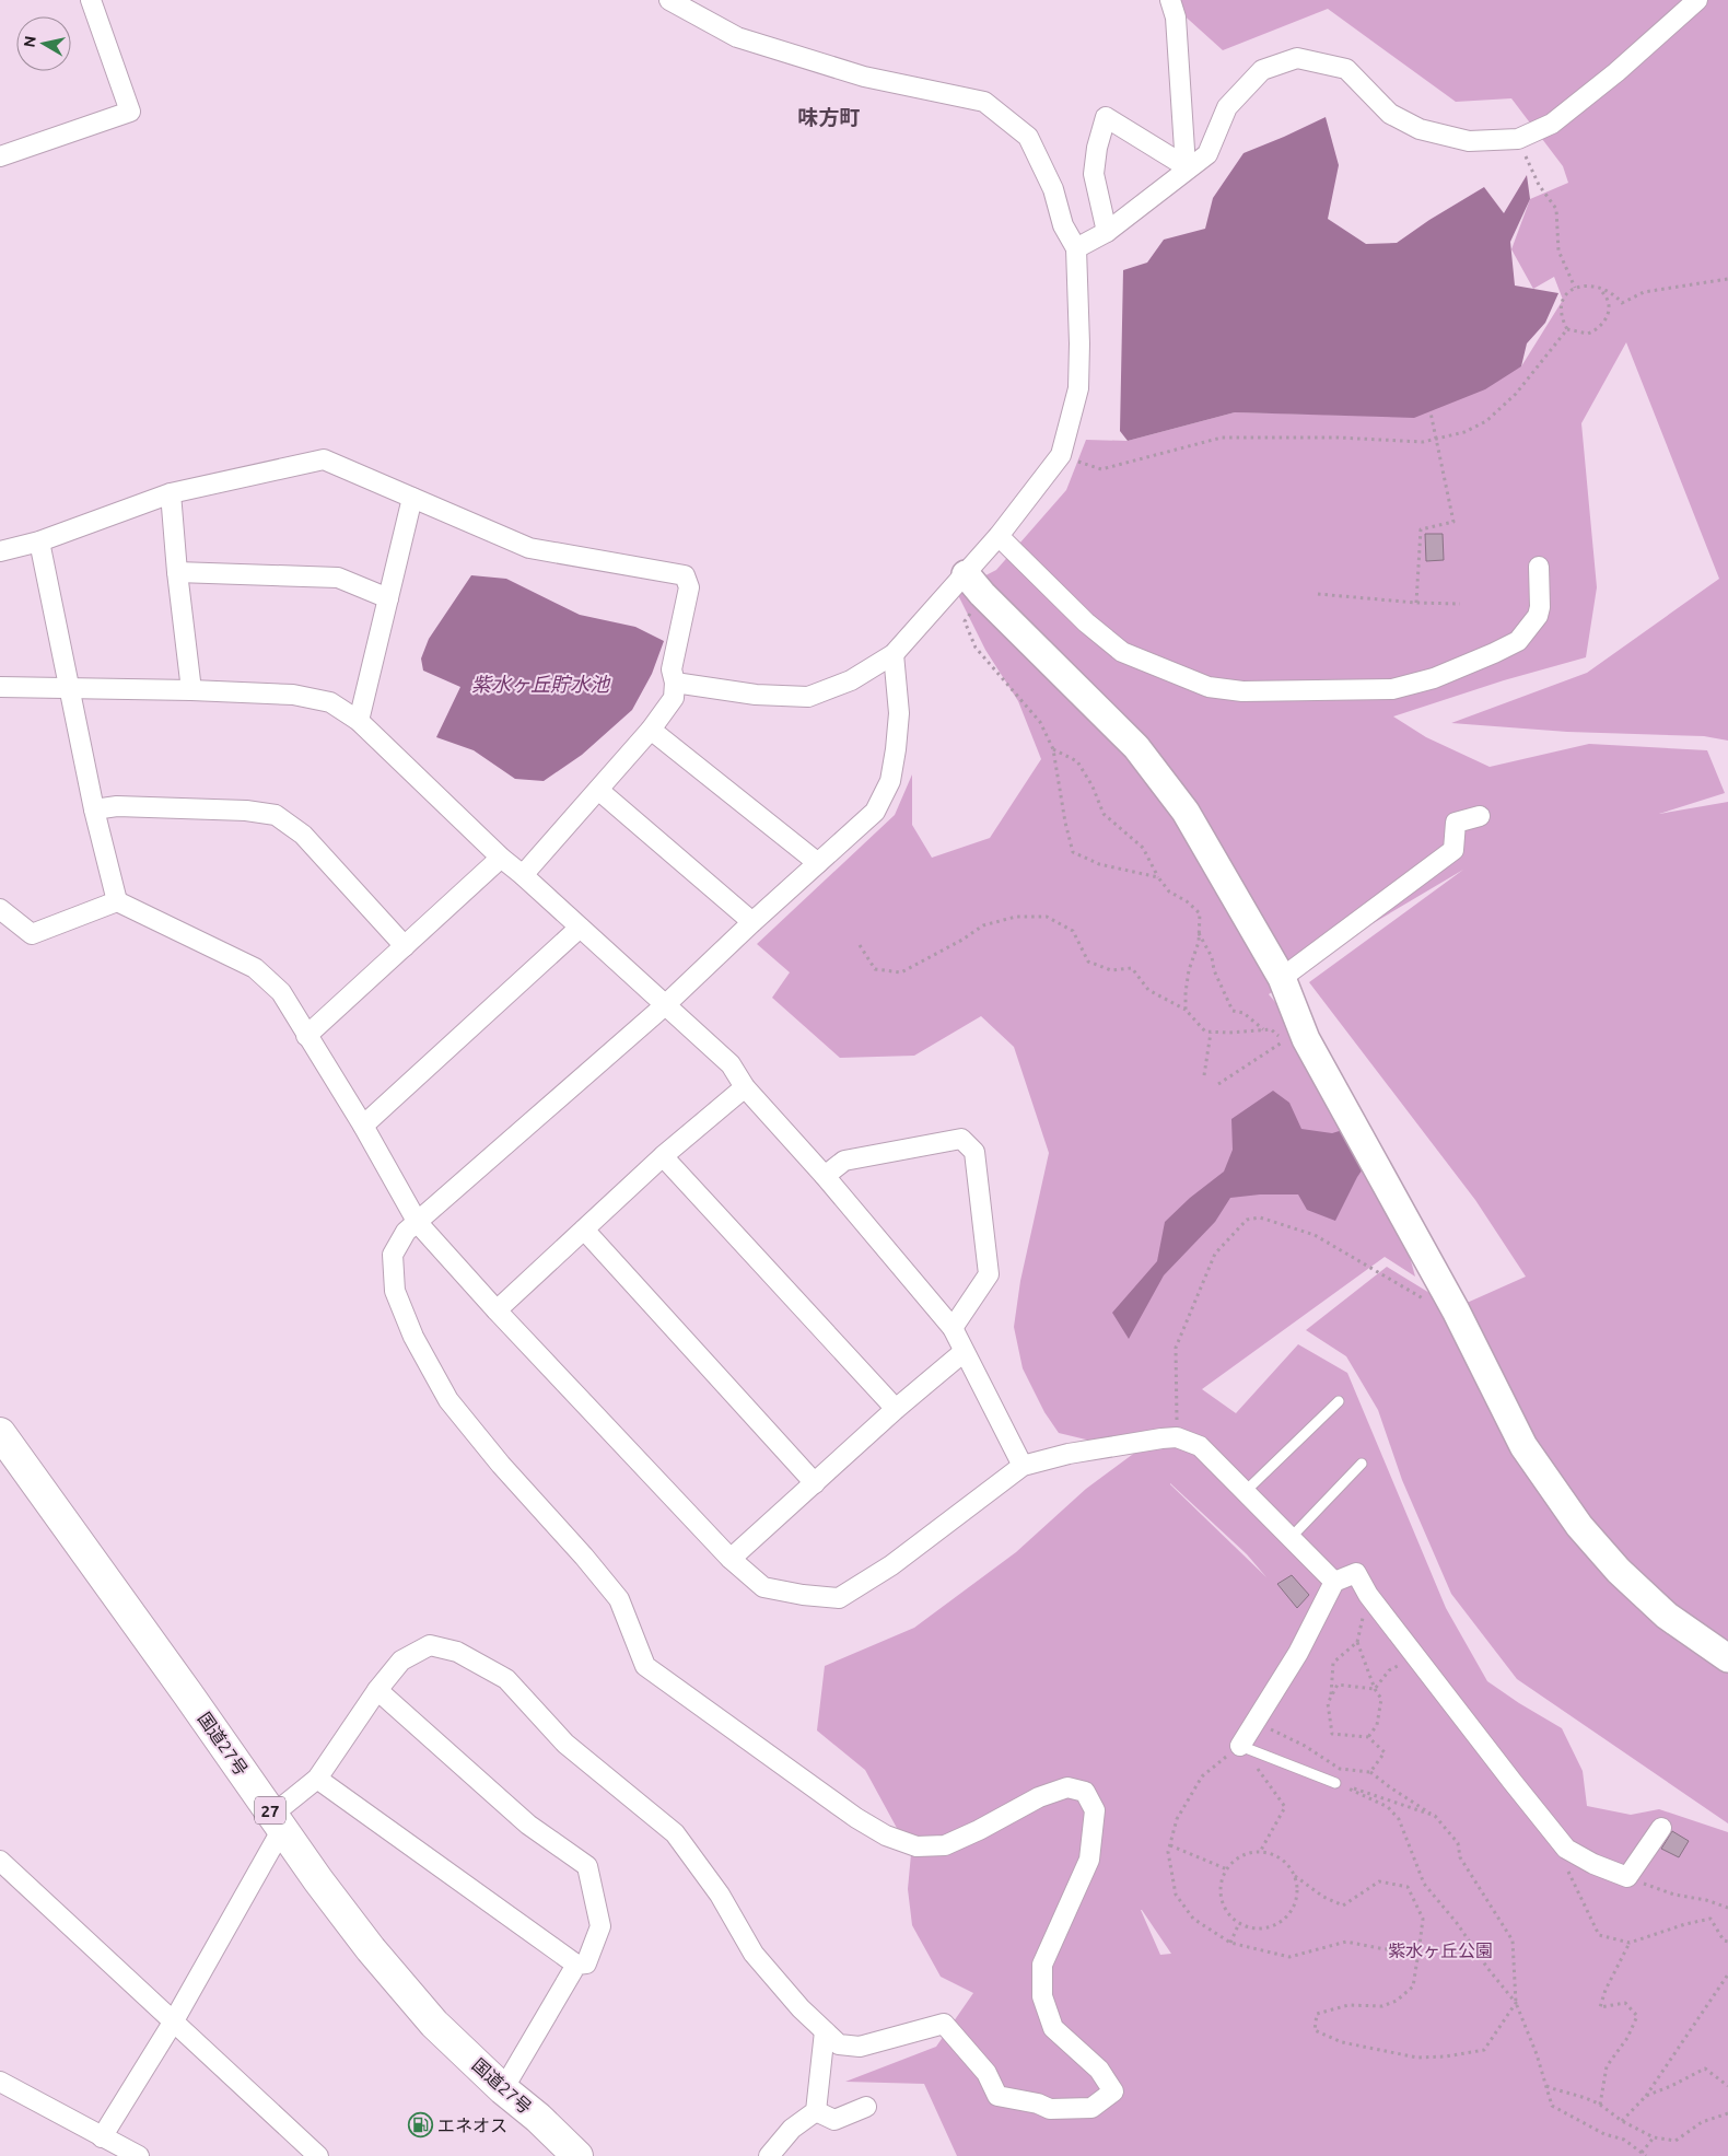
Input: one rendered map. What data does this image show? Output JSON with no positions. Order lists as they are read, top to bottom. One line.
{"streets":{"highway":["国道27号","27"]},"districts":["味方町"],"water":["紫水ヶ丘貯水池"],"parks":["紫水ヶ丘公園"],"places":{"fuel station":["エネオス"]},"north":"left"}
